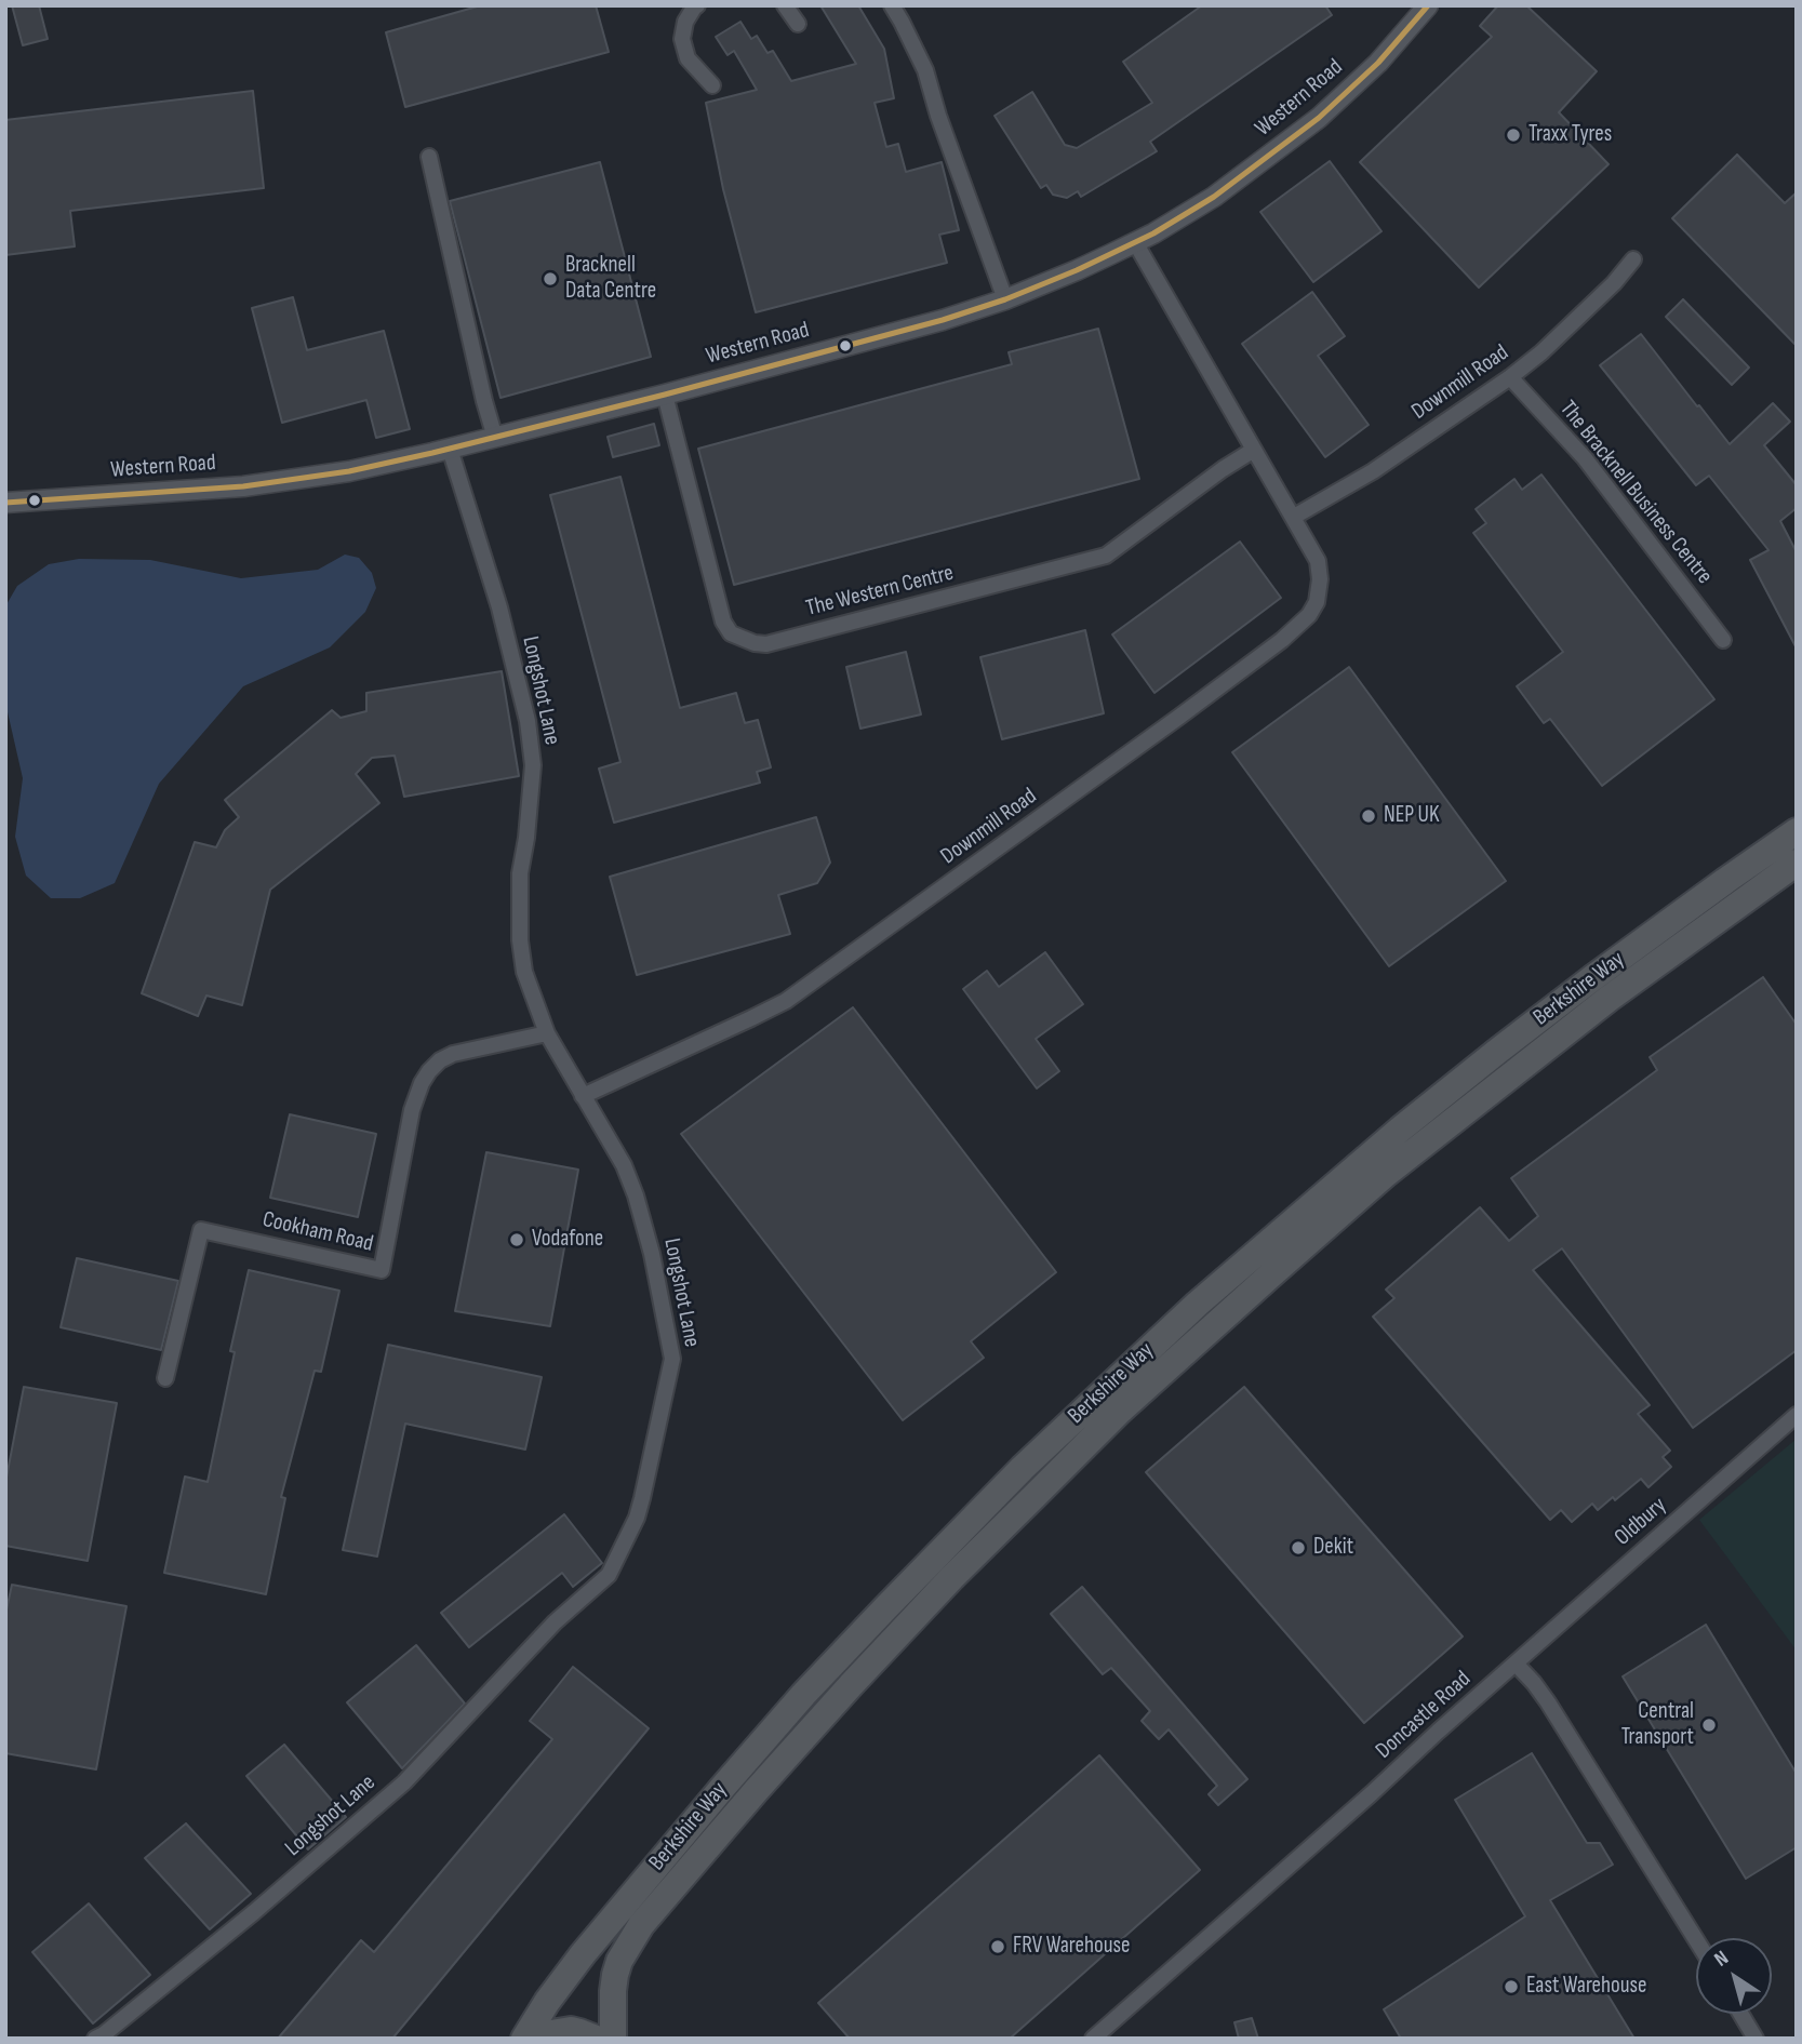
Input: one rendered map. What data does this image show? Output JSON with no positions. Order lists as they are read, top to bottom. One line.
{"streets":{"highway":["Berkshire Way"],"street":["Western Road","Downmill Road","The Bracknell Business Centre","The Western Centre","Longshot Lane","Cookham Road","Oldbury","Doncastle Road"]},"crossings":[["Western Road","Downmill Road"],["Western Road","The Western Centre"],["Western Road","Longshot Lane"],["Downmill Road","The Bracknell Business Centre"],["Downmill Road","The Western Centre"],["Downmill Road","Longshot Lane"],["Longshot Lane","Cookham Road"],["Oldbury","Doncastle Road"]],"places":["Traxx Tyres","Bracknell Data Centre","NEP UK","Vodafone","Dekit","Central Transport","FRV Warehouse","East Warehouse"],"north":"top left"}
